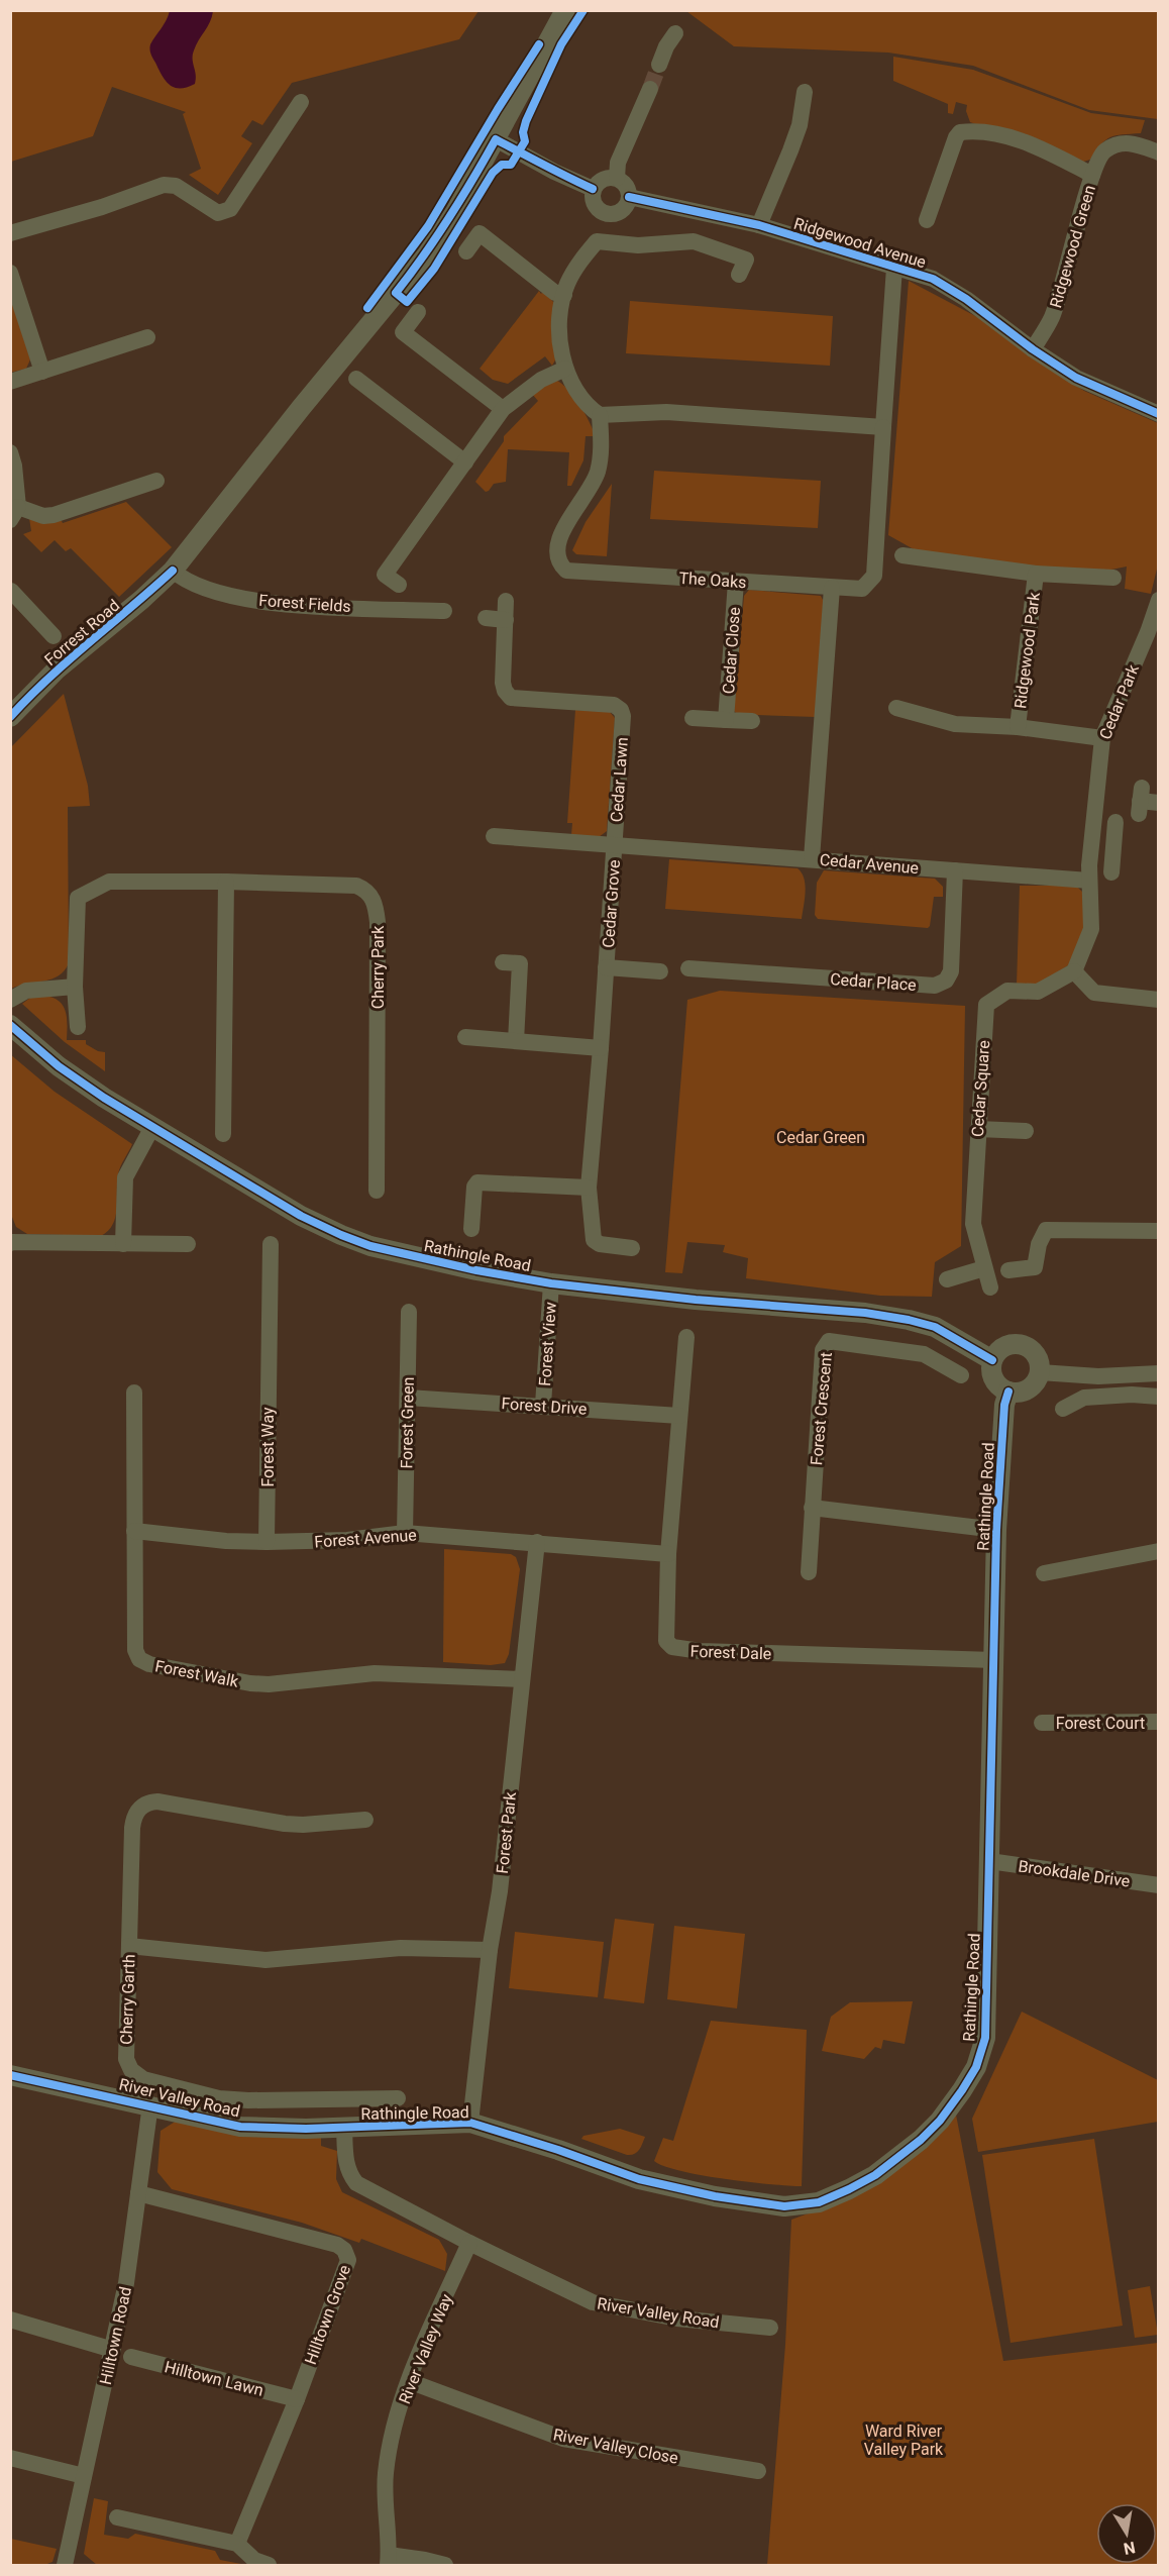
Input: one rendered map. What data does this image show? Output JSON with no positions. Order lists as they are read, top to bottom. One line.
{"streets":{"street":["Ridgewood Avenue","Ridgewood Green","The Oaks","Forest Fields","Forrest Road","Cedar Close","Ridgewood Park","Cedar Park","Cedar Lawn","Cedar Avenue","Cedar Grove","Cherry Park","Cedar Place","Cedar Square","Rathingle Road","Forest View","Forest Drive","Forest Crescent","Forest Green","Forest Way","Forest Avenue","Forest Dale","Forest Walk","Forest Court","Forest Park","Brookdale Drive","Cherry Garth","River Valley Road","Hilltown Grove","Hilltown Road","River Valley Way","Hilltown Lawn","River Valley Close"]},"crossings":[["Ridgewood Avenue","Ridgewood Green"],["Ridgewood Avenue","The Oaks"],["The Oaks","Cedar Close"],["The Oaks","Cedar Avenue"],["Forest Fields","Forrest Road"],["Ridgewood Park","Cedar Park"],["Cedar Park","Cedar Avenue"],["Cedar Park","Cedar Square"],["Cedar Lawn","Cedar Avenue"],["Cedar Lawn","Cedar Grove"],["Cedar Avenue","Cedar Place"],["Rathingle Road","Forest View"],["Rathingle Road","Forest Dale"],["Rathingle Road","Forest Park"],["Rathingle Road","Brookdale Drive"],["Rathingle Road","River Valley Road"],["Forest View","Forest Drive"],["Forest Drive","Forest Green"],["Forest Drive","Forest Dale"],["Forest Green","Forest Avenue"],["Forest Way","Forest Avenue"],["Forest Avenue","Forest Dale"],["Forest Avenue","Forest Walk"],["Forest Avenue","Forest Park"],["Forest Walk","Forest Park"],["Forest Park","Cherry Garth"],["River Valley Road","Hilltown Road"],["River Valley Road","River Valley Way"],["Hilltown Grove","Hilltown Road"],["Hilltown Grove","Hilltown Lawn"],["River Valley Way","River Valley Close"]],"parks":["Cedar Green","Ward River Valley Park"],"north":"bottom"}
